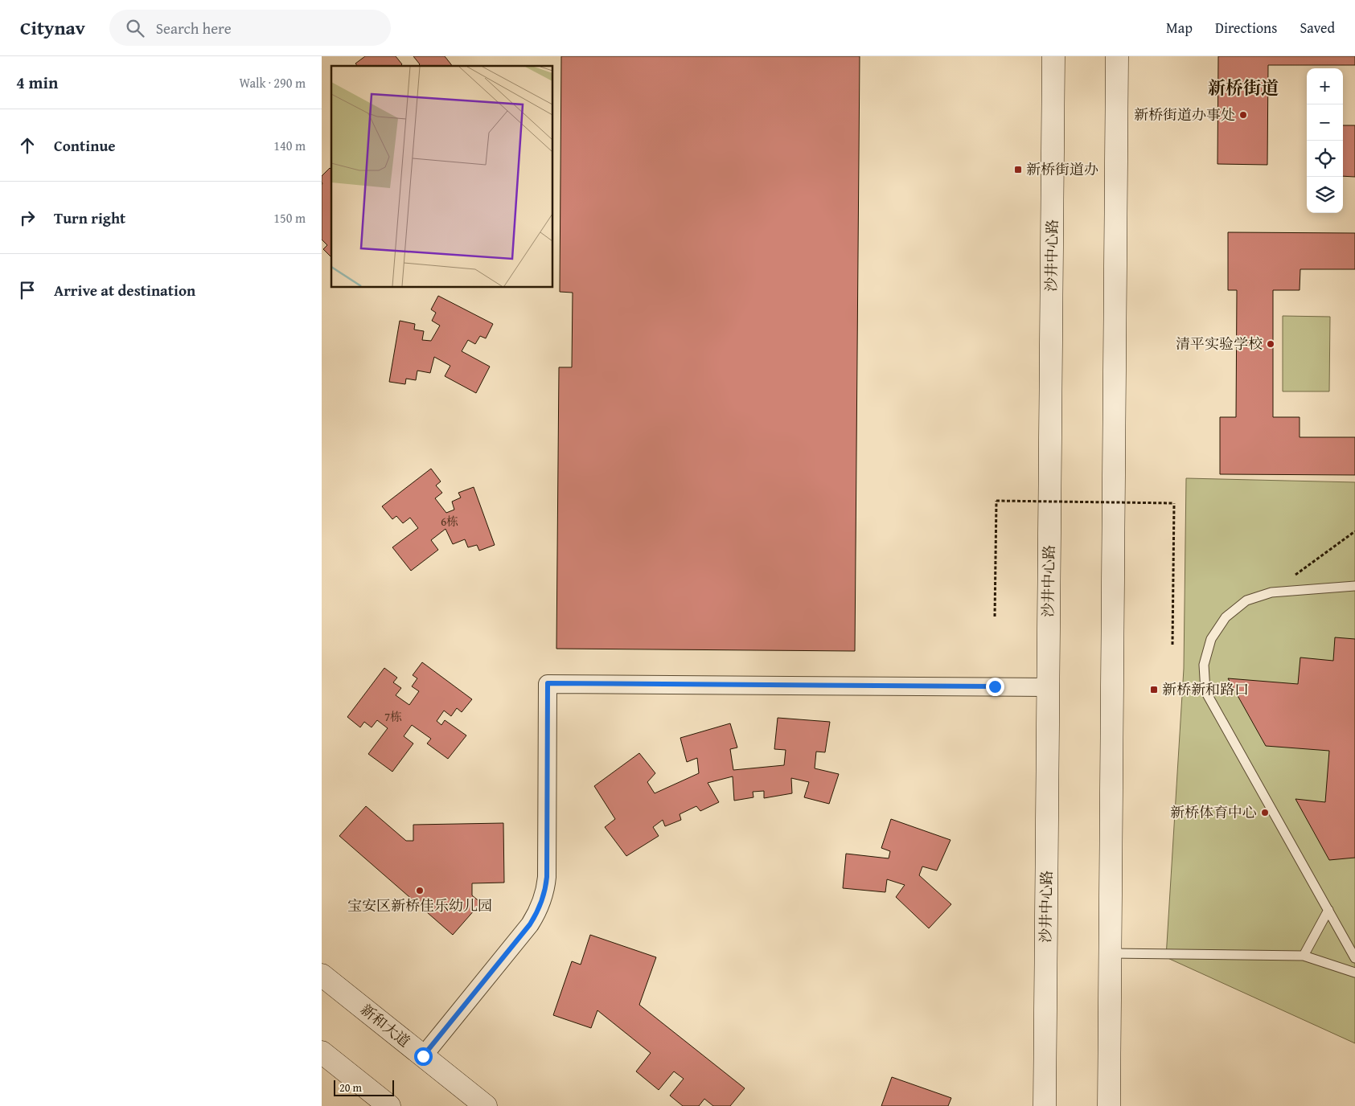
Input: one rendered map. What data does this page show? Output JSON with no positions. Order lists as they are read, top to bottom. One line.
{"streets":{"street":["沙井中心路","新和大道"]},"districts":["新桥街道"],"places":{"other":["新桥街道办事处","清平实验学校","新桥体育中心","宝安区新桥佳乐幼儿园"],"transit":["新桥街道办","新桥新和路口"]},"house_numbers":["6栋","7栋"],"scale_bar":"20 m","page":{"header":"Citynav","search":"Search here","nav":["Map","Directions","Saved"],"heading":["4 min","Walk · 290 m"],"map_buttons":["+","−"],"list":[["Continue","140 m"],["Turn right","150 m"],"Arrive at destination"],"scale":"20 m"}}
